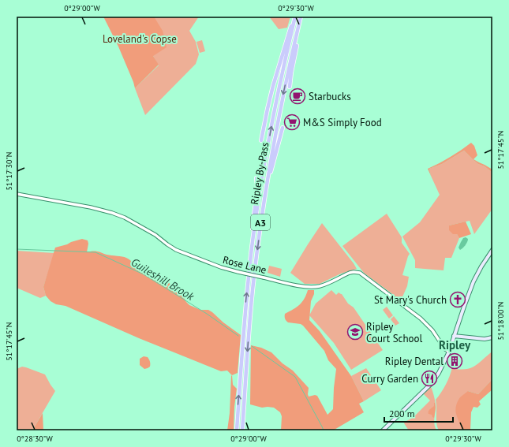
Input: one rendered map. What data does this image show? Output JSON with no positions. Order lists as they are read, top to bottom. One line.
{"streets":{"highway":["Ripley By-Pass","A3"],"street":["Rose Lane"]},"districts":["Ripley"],"water":["Guileshill Brook"],"parks":["Loveland's Copse"],"places":{"cafe":["Starbucks"],"supermarket":["M&S Simply Food"],"church":["St Mary's Church"],"school or university":["Ripley Court School"],"building":["Ripley Dental"],"restaurant":["Curry Garden"]},"scale_bar":"200 m","coordinates":["0°29'00\"W","0°29'30\"W","51°17'45\"N","51°17'30\"N","51°18'00\"N","0°28'30\"W"]}
